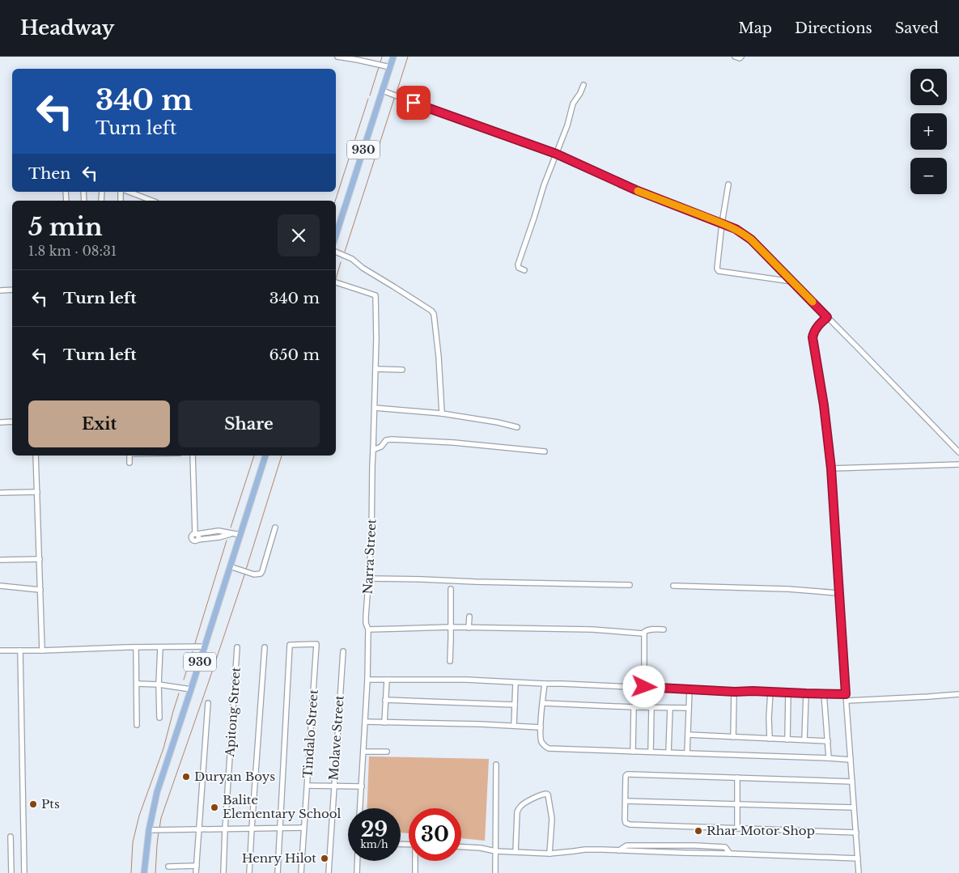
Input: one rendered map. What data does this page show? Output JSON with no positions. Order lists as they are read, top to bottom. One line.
{"streets":{"main road":["930"],"street":["Narra Street","Apitong Street","Tindalo Street","Molave Street"]},"places":["Duryan Boys","Pts","Balite Elementary School","Rhar Motor Shop","Henry Hilot"],"page":{"header":"Headway","nav":["Map","Directions","Saved"],"map_buttons":["+","−"],"turn":["340 m","Turn left"],"then":"Then","heading":["5 min","1.8 km · 08:31"],"list":[{"name":"Turn left","value":"340 m"},{"name":"Turn left","value":"650 m"}],"buttons":["Exit","Share"],"speed":"29 km/h","limit":"30"}}
